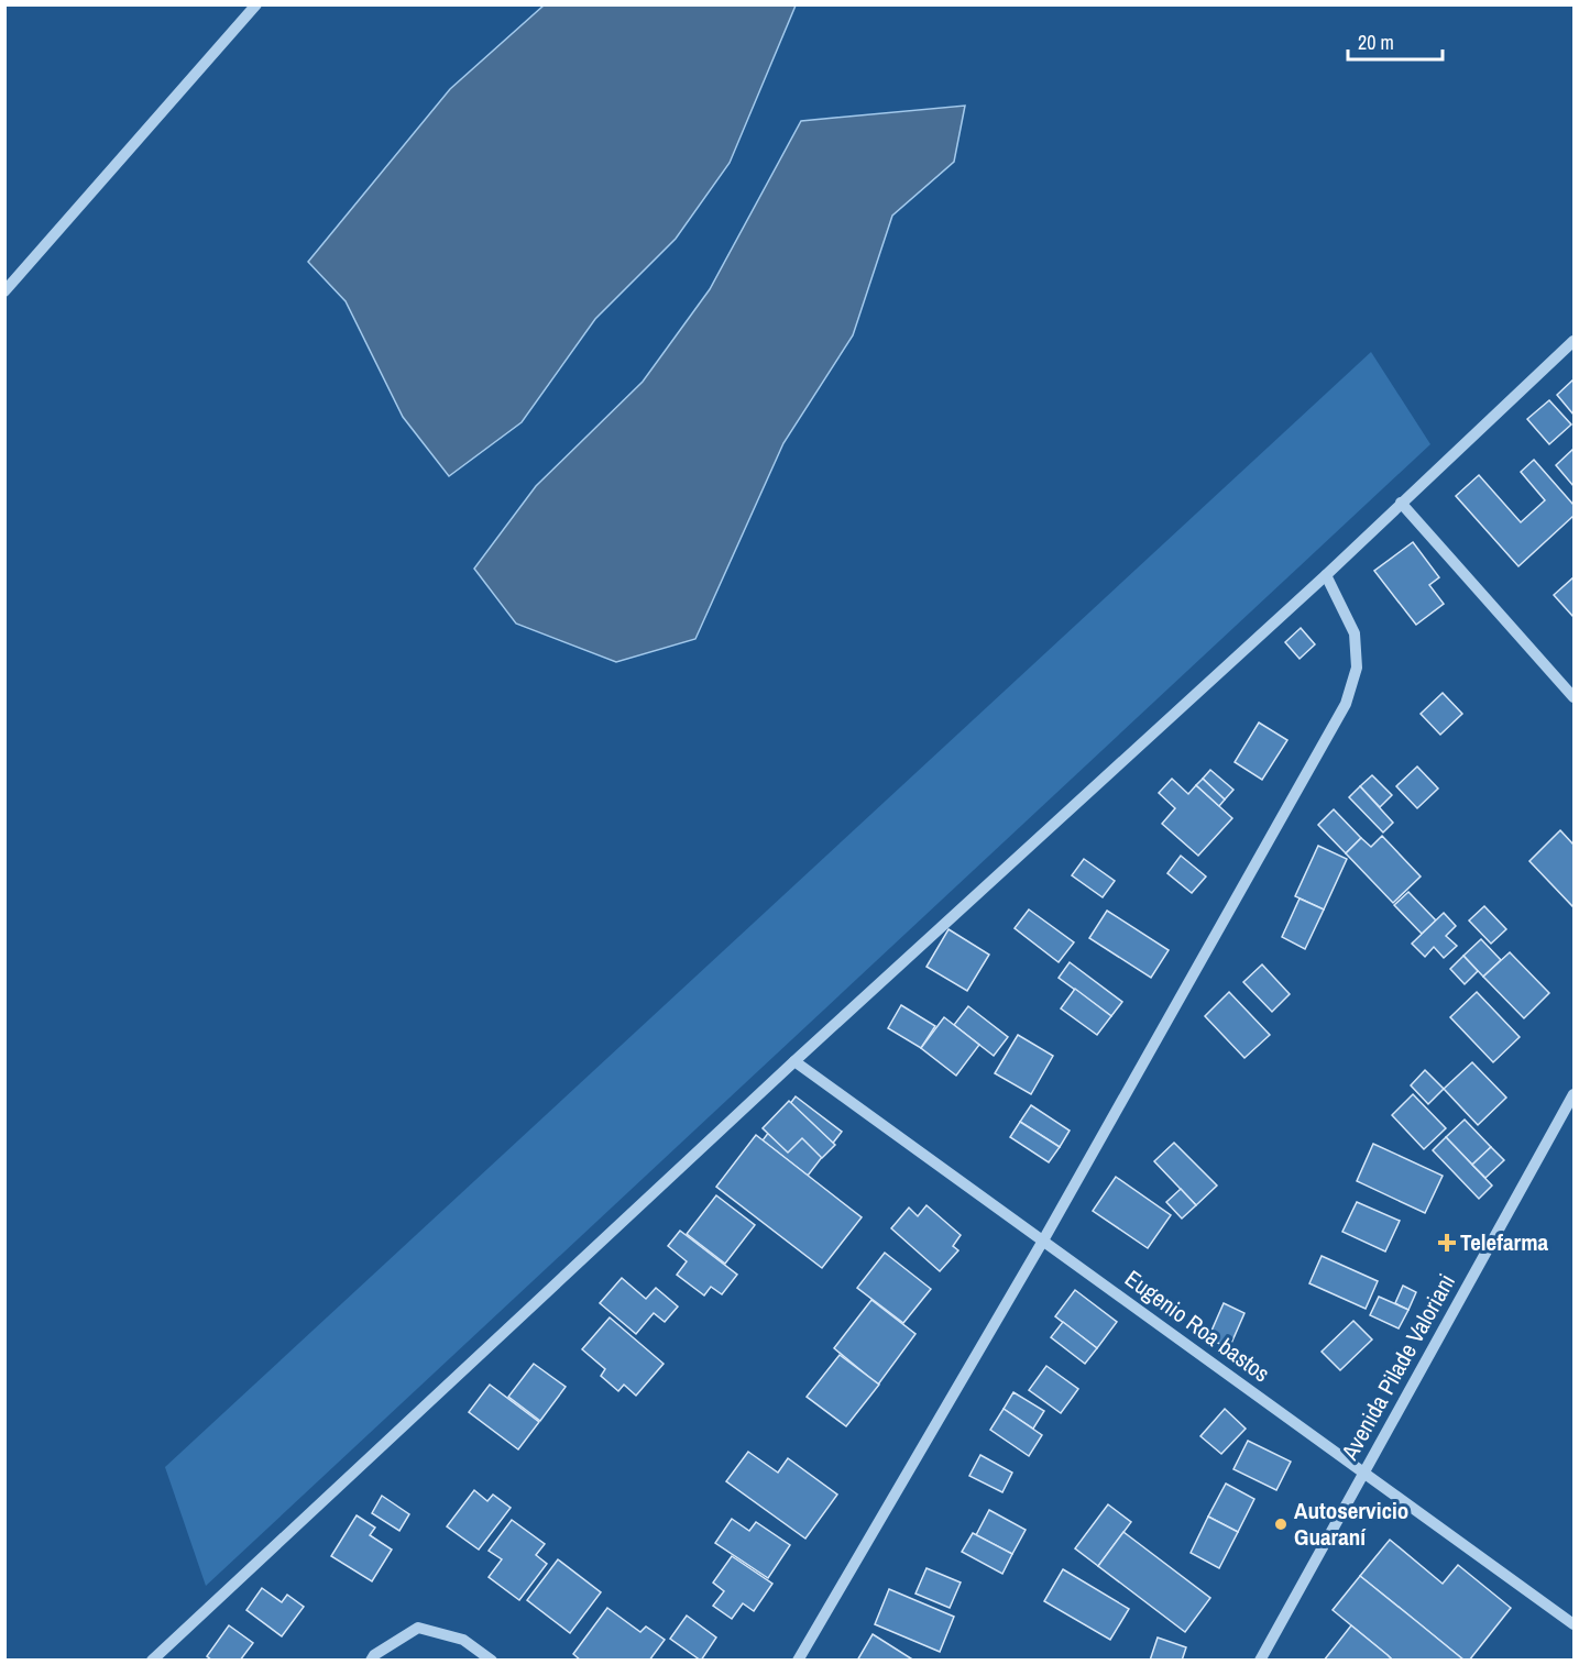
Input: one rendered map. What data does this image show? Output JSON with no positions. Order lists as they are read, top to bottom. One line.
{"streets":{"street":["Eugenio Roa bastos","Avenida Pilade Valoriani"]},"crossings":[["Eugenio Roa bastos","Avenida Pilade Valoriani"]],"places":{"health":["Telefarma"],"other":["Autoservicio Guaraní"]},"scale_bar":"20 m"}
